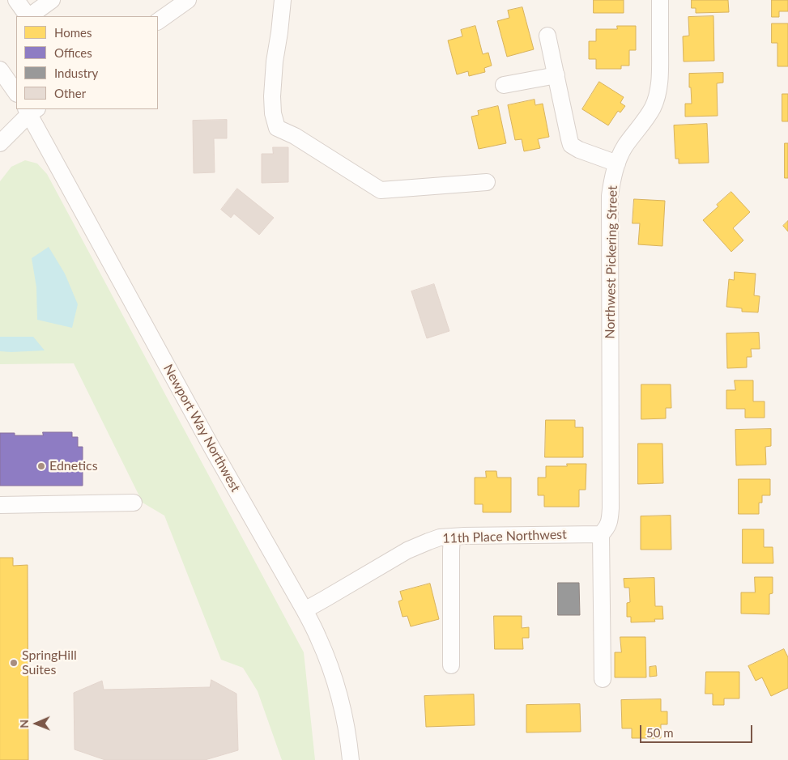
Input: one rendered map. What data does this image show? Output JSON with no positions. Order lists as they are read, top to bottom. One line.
{"streets":{"street":["Northwest Pickering Street","Newport Way Northwest","11th Place Northwest"]},"crossings":[["Northwest Pickering Street","11th Place Northwest"],["Newport Way Northwest","11th Place Northwest"]],"places":["Ednetics","SpringHill Suites"],"legend":["Homes","Offices","Industry","Other"],"scale_bar":"50 m","north":"left"}
